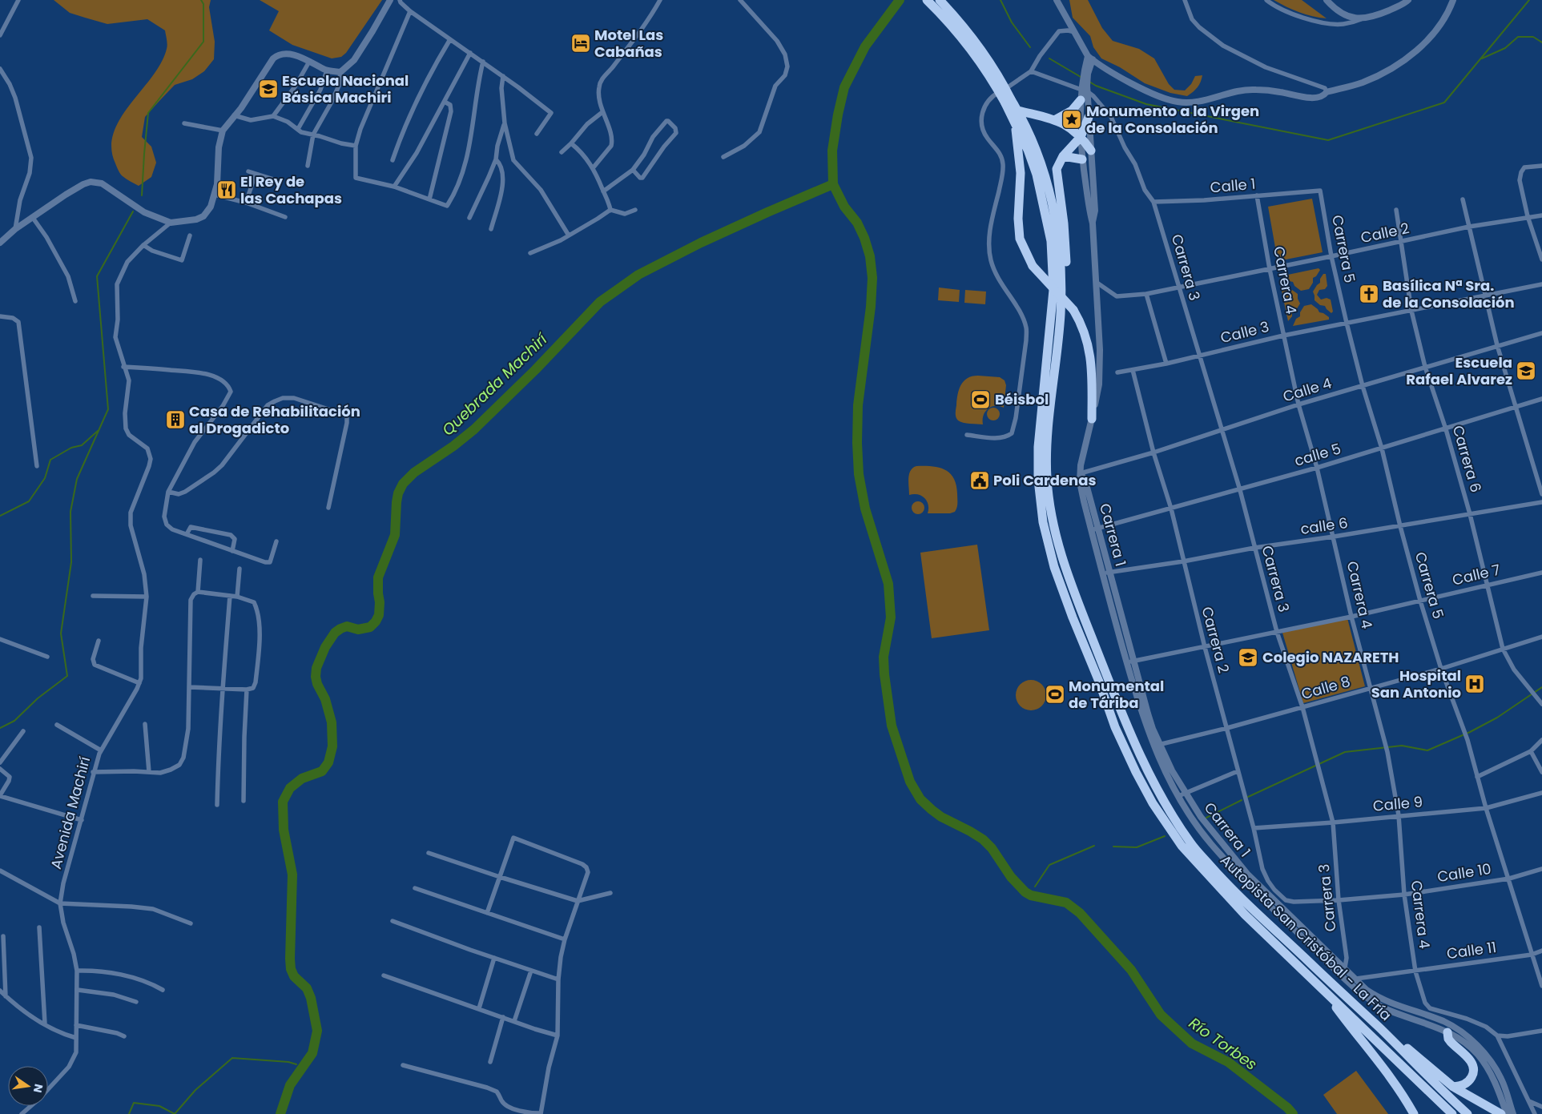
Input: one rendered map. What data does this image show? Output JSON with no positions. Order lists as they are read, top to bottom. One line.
{"streets":{"highway":["Autopista San Cristóbal - La Fría"],"street":["Calle 1","Calle 2","Carrera 5","Carrera 3","Carrera 4","Calle 3","Calle 4","calle 5","Carrera 6","calle 6","Carrera 1","Calle 7","Carrera 2","Calle 8","Calle 9","Avenida Machirí","Calle 10","Calle 11"]},"crossings":[["Calle 1","Carrera 5"],["Calle 1","Carrera 3"],["Calle 1","Carrera 4"],["Calle 2","Carrera 5"],["Calle 2","Carrera 3"],["Calle 2","Carrera 4"],["Calle 2","Carrera 6"],["Calle 2","Carrera 1"],["Carrera 5","Calle 3"],["Carrera 5","Calle 4"],["Carrera 5","calle 5"],["Carrera 5","calle 6"],["Carrera 5","Calle 7"],["Carrera 5","Calle 8"],["Carrera 5","Calle 9"],["Carrera 5","Calle 10"],["Carrera 5","Calle 11"],["Carrera 3","Calle 3"],["Carrera 3","Calle 4"],["Carrera 3","calle 5"],["Carrera 3","calle 6"],["Carrera 3","Carrera 1"],["Carrera 3","Calle 7"],["Carrera 3","Calle 8"],["Carrera 3","Calle 9"],["Carrera 3","Calle 10"],["Carrera 4","Calle 3"],["Carrera 4","Calle 4"],["Carrera 4","calle 5"],["Carrera 4","calle 6"],["Carrera 4","Calle 7"],["Carrera 4","Calle 8"],["Carrera 4","Calle 9"],["Carrera 4","Calle 10"],["Carrera 4","Calle 11"],["Calle 3","Carrera 6"],["Calle 3","Carrera 2"],["Calle 4","Carrera 6"],["Calle 4","Carrera 1"],["Calle 4","Carrera 2"],["calle 5","Carrera 6"],["calle 5","Carrera 1"],["calle 5","Carrera 2"],["Carrera 6","calle 6"],["Carrera 6","Calle 7"],["Carrera 6","Calle 8"],["calle 6","Carrera 1"],["calle 6","Carrera 2"],["Carrera 1","Calle 7"],["Carrera 1","Calle 8"],["Carrera 1","Calle 11"],["Calle 7","Carrera 2"],["Carrera 2","Calle 8"],["Carrera 2","Calle 9"],["Carrera 2","Calle 10"]],"water":["Quebrada Machirí","Río Torbes"],"places":{"hotel":["Motel Las Cabañas"],"school or university":["Escuela Nacional Básica Machiri","Escuela Rafael Alvarez","Colegio NAZARETH"],"place":["Monumento a la Virgen de la Consolación"],"restaurant":["El Rey de las Cachapas"],"church":["Basílica Nª Sra. de la Consolación"],"sports":["Béisbol","Monumental de Táriba"],"building":["Casa de Rehabilitación al Drogadicto"],"public building":["Poli Cardenas"],"hospital":["Hospital San Antonio"]},"north":"right"}
